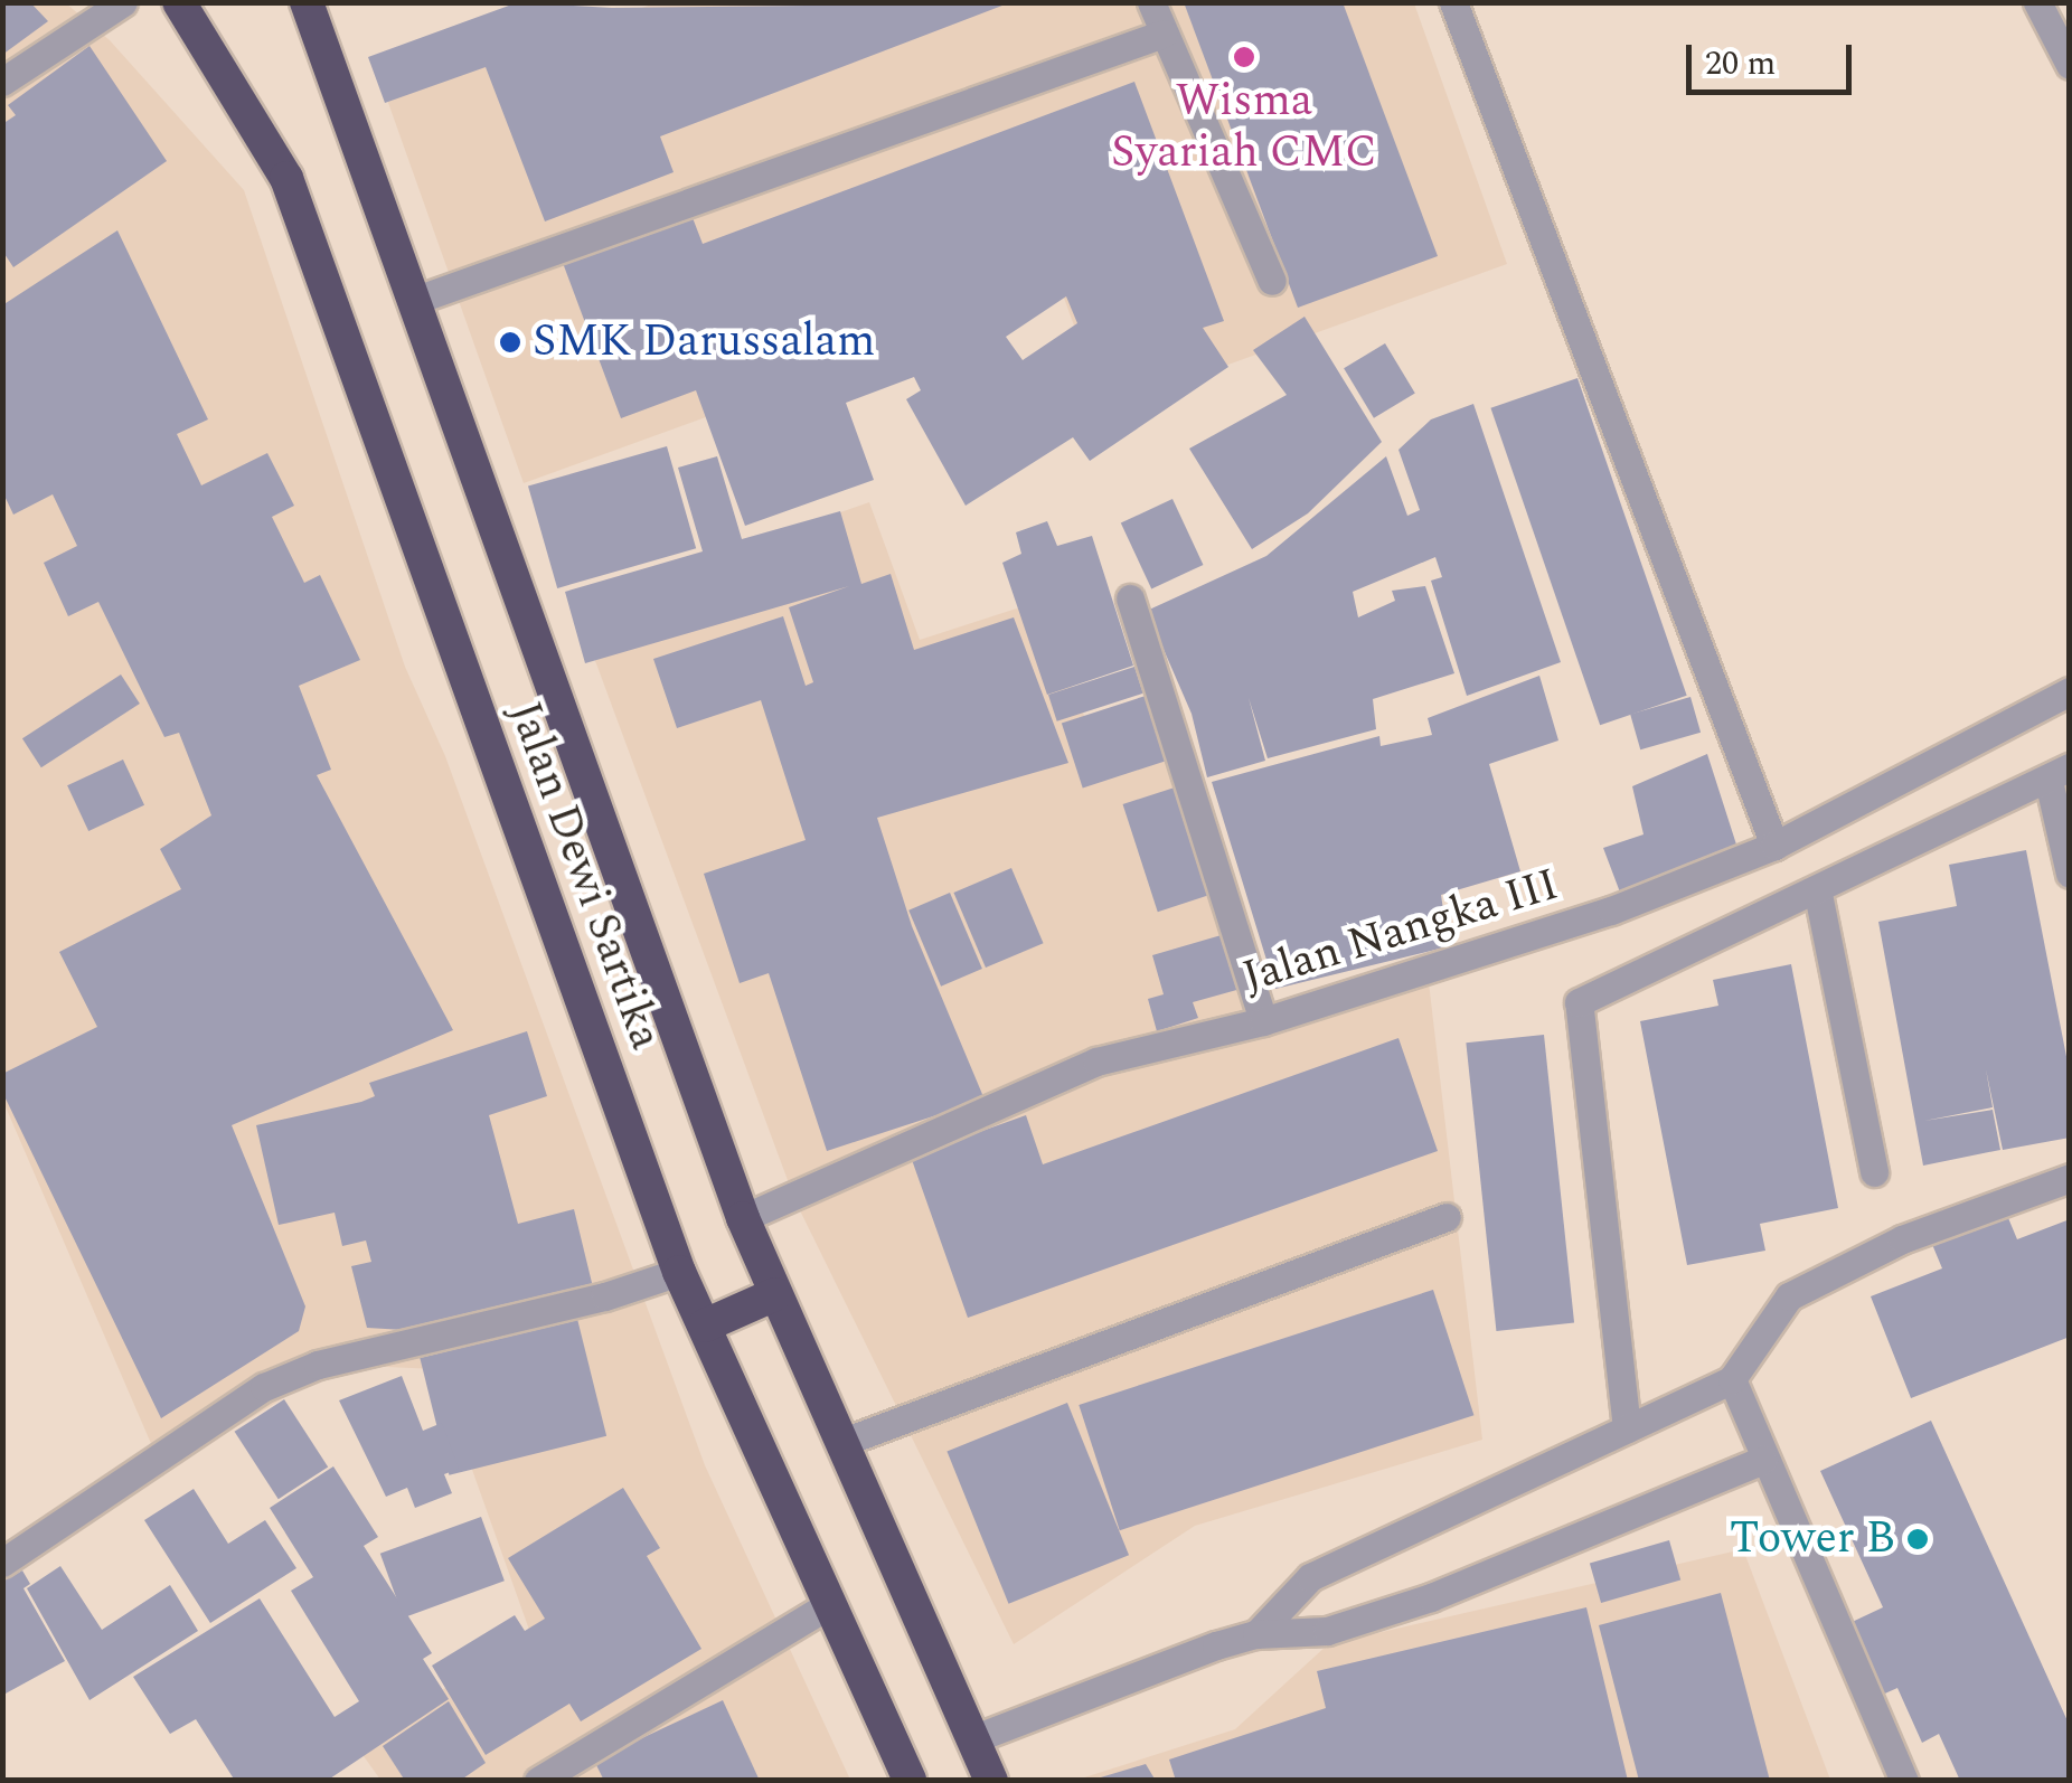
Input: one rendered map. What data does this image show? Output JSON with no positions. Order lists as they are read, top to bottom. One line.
{"streets":{"highway":["Jalan Dewi Sartika"],"street":["Jalan Nangka III"]},"crossings":[["Jalan Dewi Sartika","Jalan Nangka III"]],"places":["Wisma Syariah CMC","SMK Darussalam","Tower B"],"scale_bar":"20 m"}
